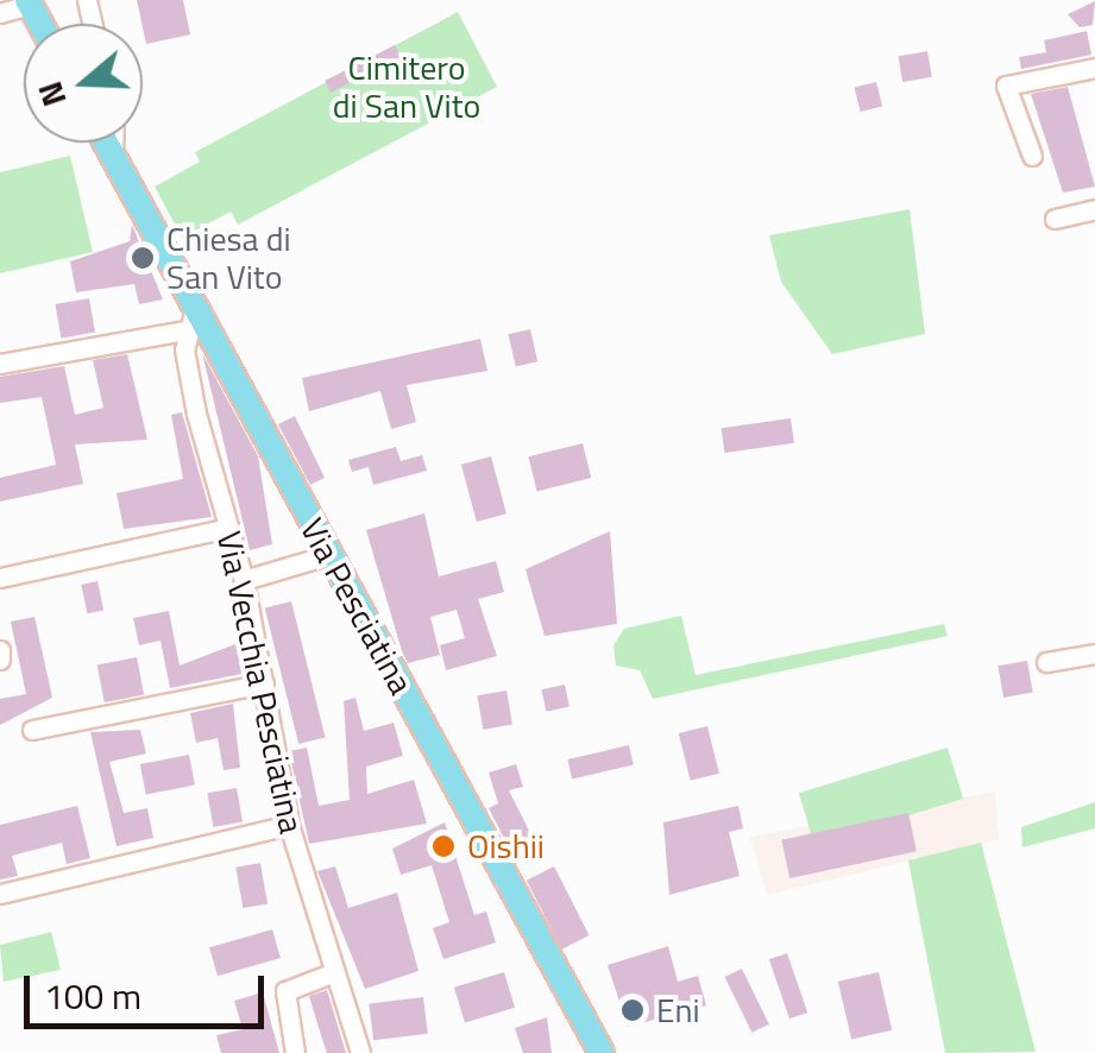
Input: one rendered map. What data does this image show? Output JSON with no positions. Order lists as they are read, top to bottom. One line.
{"streets":{"main road":["Via Pesciatina"],"street":["Via Vecchia Pesciatina"]},"crossings":[["Via Pesciatina","Via Vecchia Pesciatina"]],"parks":["Cimitero di San Vito"],"places":["Chiesa di San Vito","Oishii","Eni"],"scale_bar":"100 m","north":"left"}
